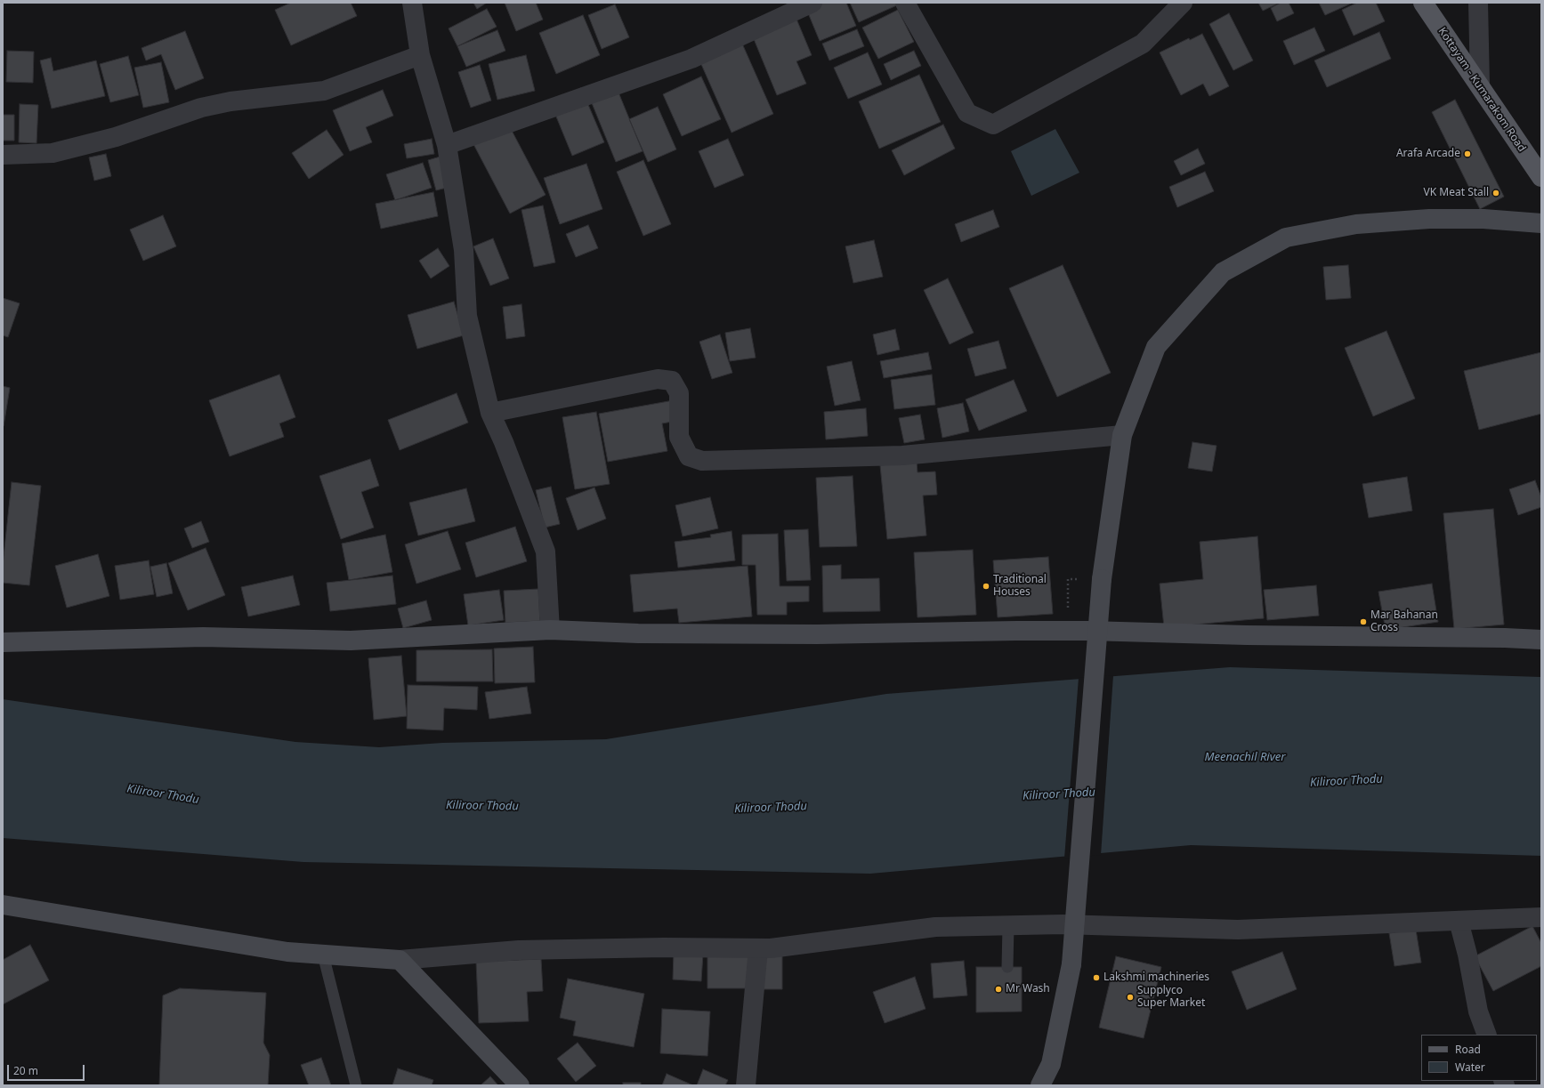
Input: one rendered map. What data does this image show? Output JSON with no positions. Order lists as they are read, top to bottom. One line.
{"streets":{"main road":["Kottayam - Kumarakom Road"]},"water":["Meenachil River","Kiliroor Thodu"],"places":["Arafa Arcade","VK Meat Stall","Traditional Houses","Mar Bahanan Cross","Lakshmi machineries","Mr Wash","Supplyco Super Market"],"legend":["Road","Water"],"scale_bar":"20 m"}
